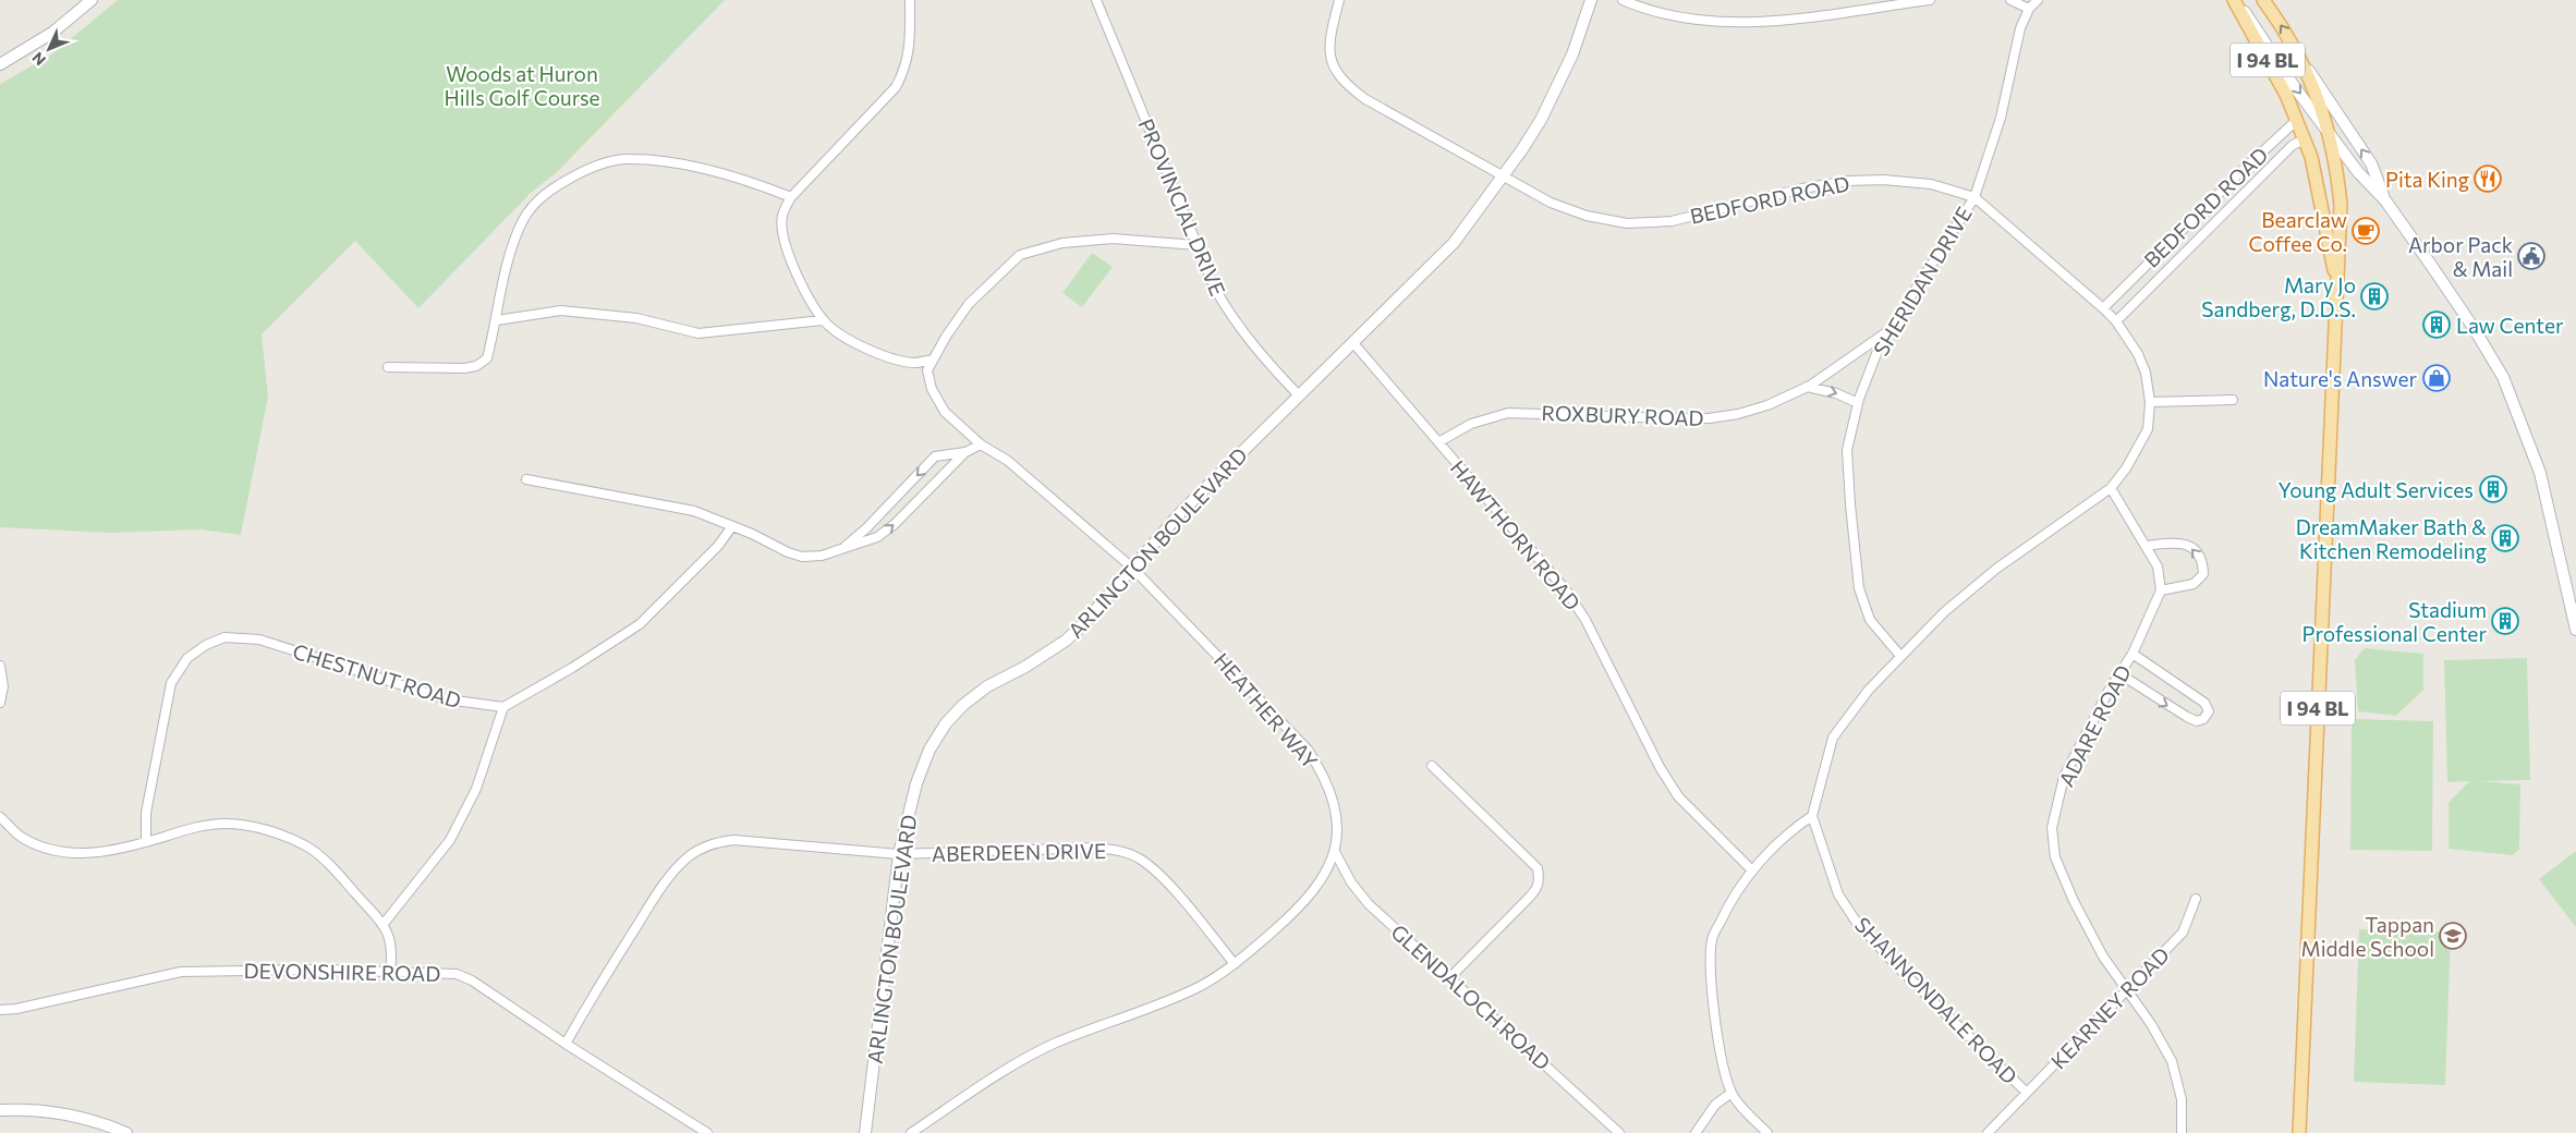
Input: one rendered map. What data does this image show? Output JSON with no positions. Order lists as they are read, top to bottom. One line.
{"streets":{"main road":["I 94 BL"],"street":["BEDFORD ROAD","PROVINCIAL DRIVE","SHERIDAN DRIVE","ROXBURY ROAD","HAWTHORN ROAD","ARLINGTON BOULEVARD","CHESTNUT ROAD","HEATHER WAY","ADARE ROAD","ABERDEEN DRIVE","DEVONSHIRE ROAD","GLENDALOCH ROAD","SHANNONDALE ROAD","KEARNEY ROAD"]},"crossings":[["I 94 BL","BEDFORD ROAD"],["BEDFORD ROAD","SHERIDAN DRIVE"],["BEDFORD ROAD","ARLINGTON BOULEVARD"],["PROVINCIAL DRIVE","ARLINGTON BOULEVARD"],["SHERIDAN DRIVE","ROXBURY ROAD"],["ROXBURY ROAD","HAWTHORN ROAD"],["HAWTHORN ROAD","ARLINGTON BOULEVARD"],["ARLINGTON BOULEVARD","HEATHER WAY"],["ARLINGTON BOULEVARD","ABERDEEN DRIVE"],["HEATHER WAY","ABERDEEN DRIVE"],["HEATHER WAY","GLENDALOCH ROAD"],["ADARE ROAD","KEARNEY ROAD"],["ABERDEEN DRIVE","DEVONSHIRE ROAD"],["SHANNONDALE ROAD","KEARNEY ROAD"]],"parks":["Woods at Huron Hills Golf Course"],"places":{"restaurant":["Pita King"],"cafe":["Bearclaw Coffee Co."],"public building":["Arbor Pack & Mail"],"building":["Mary Jo Sandberg, D.D.S.","Law Center","Young Adult Services","DreamMaker Bath & Kitchen Remodeling","Stadium Professional Center"],"shop":["Nature's Answer"],"school or university":["Tappan Middle School"]},"north":"bottom left"}
